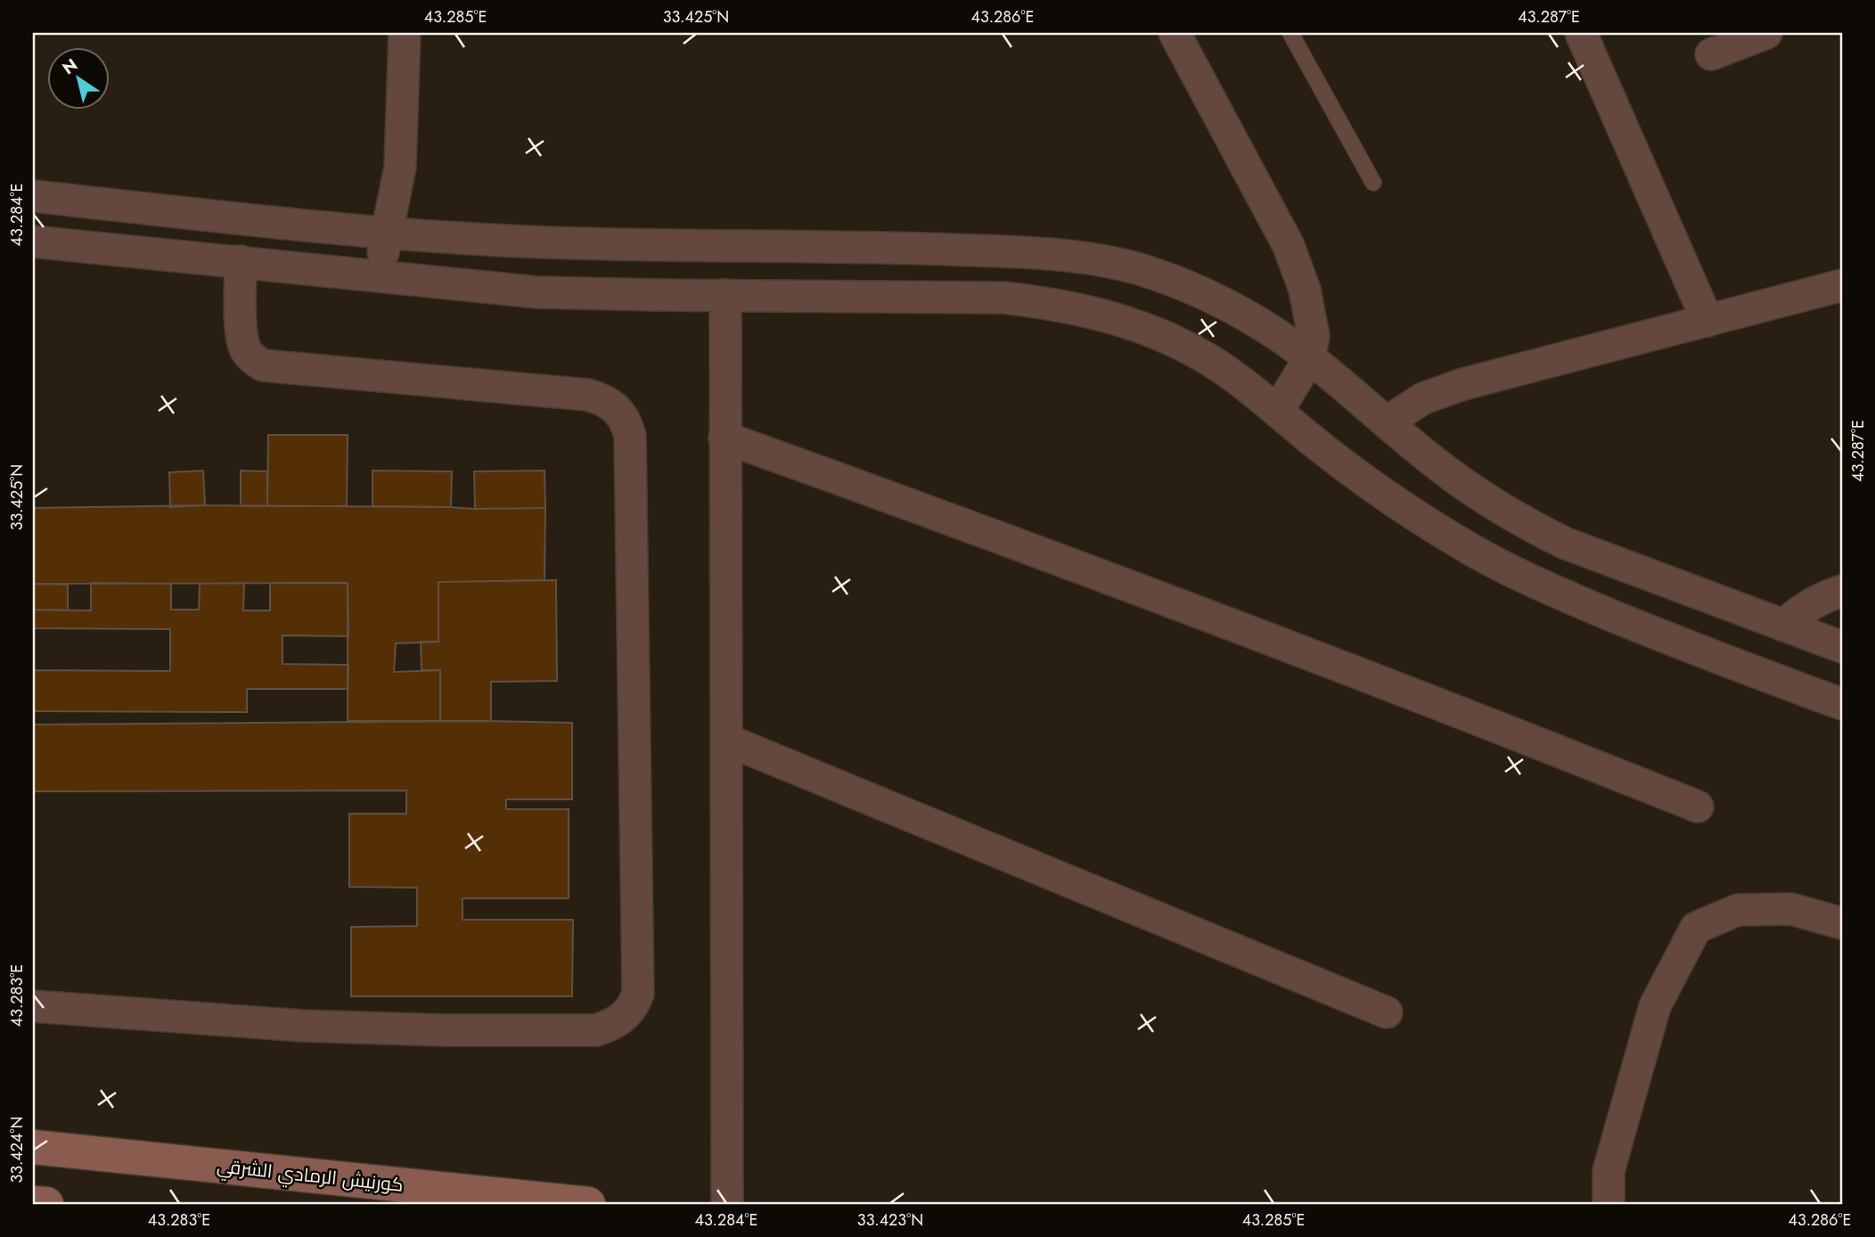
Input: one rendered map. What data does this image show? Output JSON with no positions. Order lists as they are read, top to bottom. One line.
{"streets":{"main road":["كورنيش الرمادي الشرقي"]},"north":"top left","coordinates":["43.285°E","33.425°N","43.286°E","43.287°E","43.284°E","43.283°E","33.424°N","33.423°N"]}
